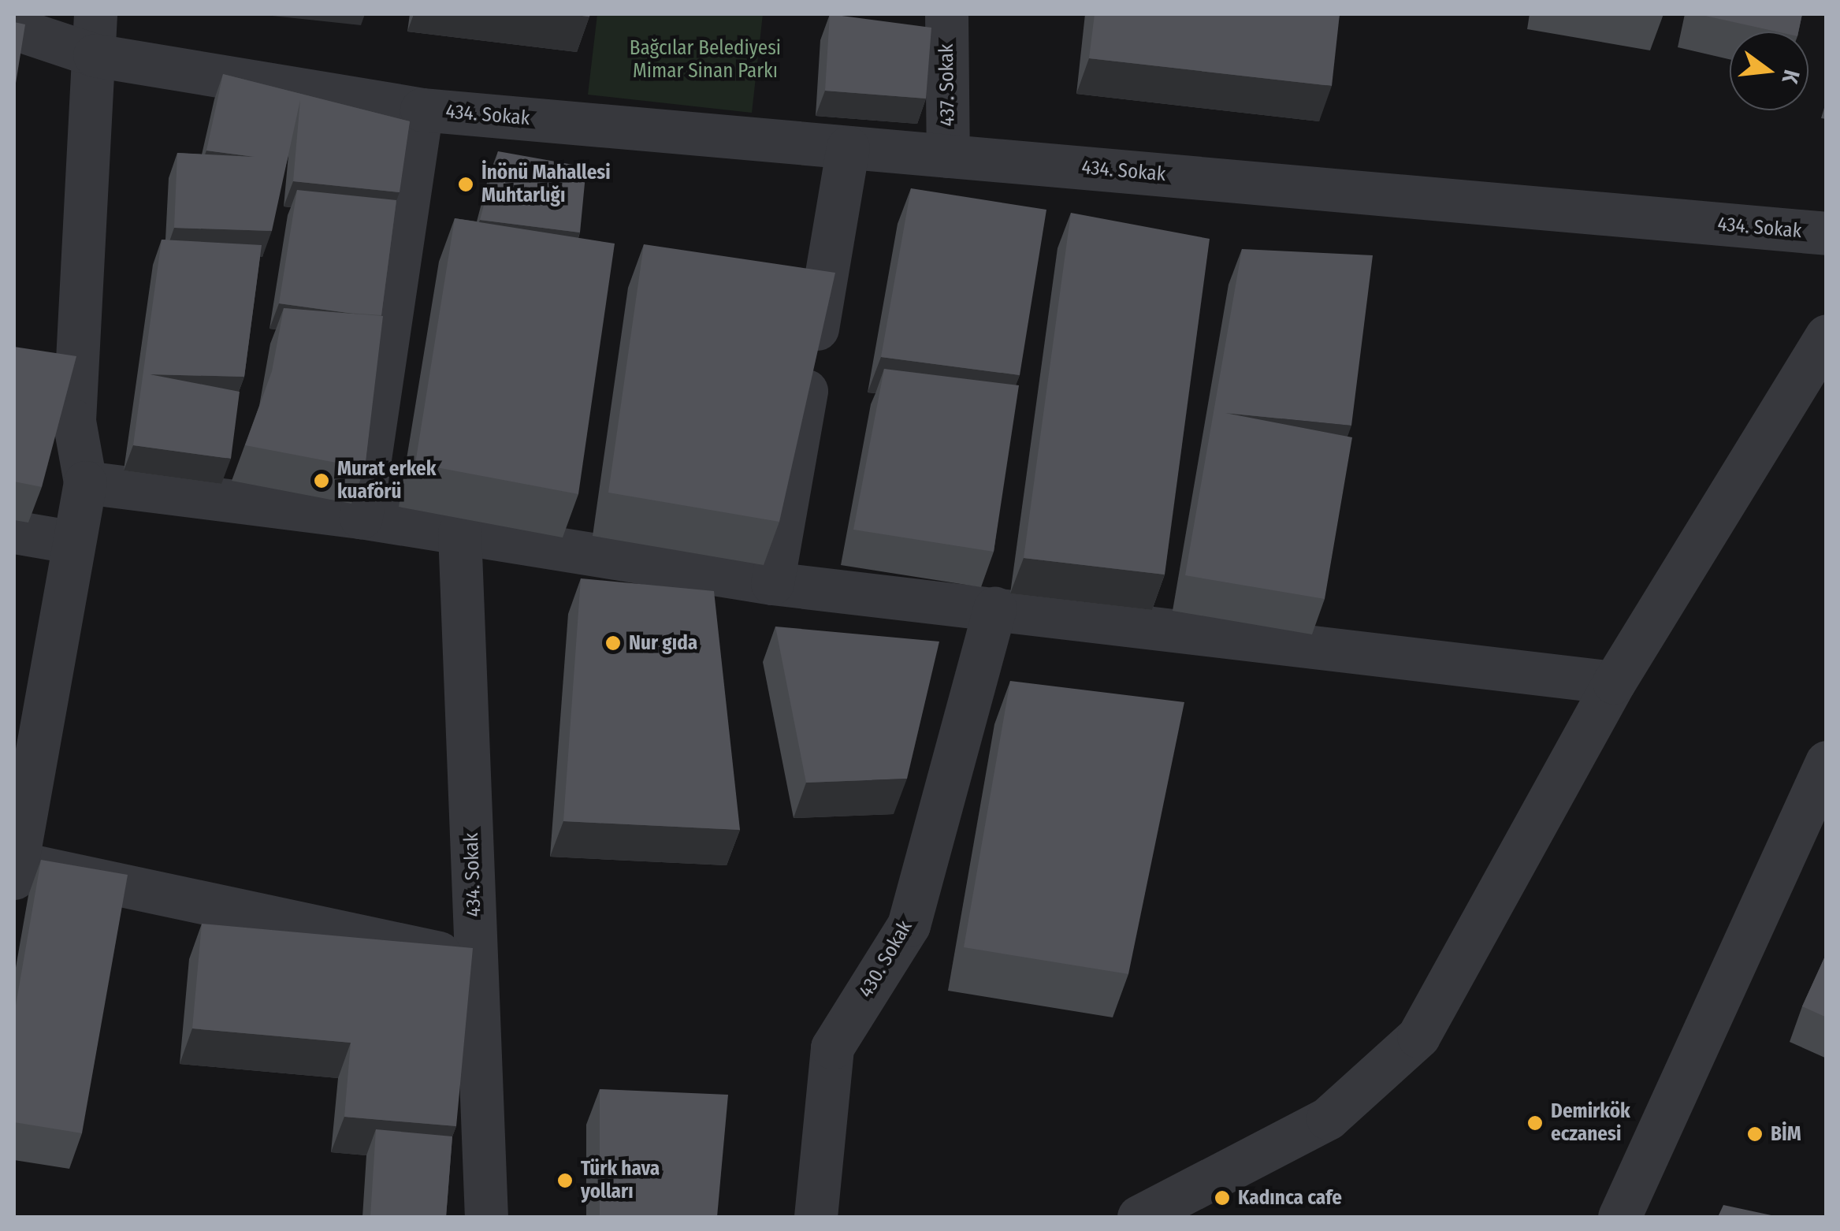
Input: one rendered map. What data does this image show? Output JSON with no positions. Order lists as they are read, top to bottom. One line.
{"streets":{"street":["437. Sokak","434. Sokak","430. Sokak"]},"crossings":[["437. Sokak","434. Sokak"]],"parks":["Bağcılar Belediyesi Mimar Sinan Parkı"],"places":["İnönü Mahallesi Muhtarlığı","Murat erkek kuaförü","Nur gıda","Demirkök eczanesi","BİM","Türk hava yolları","Kadınca cafe"],"north":"right"}
